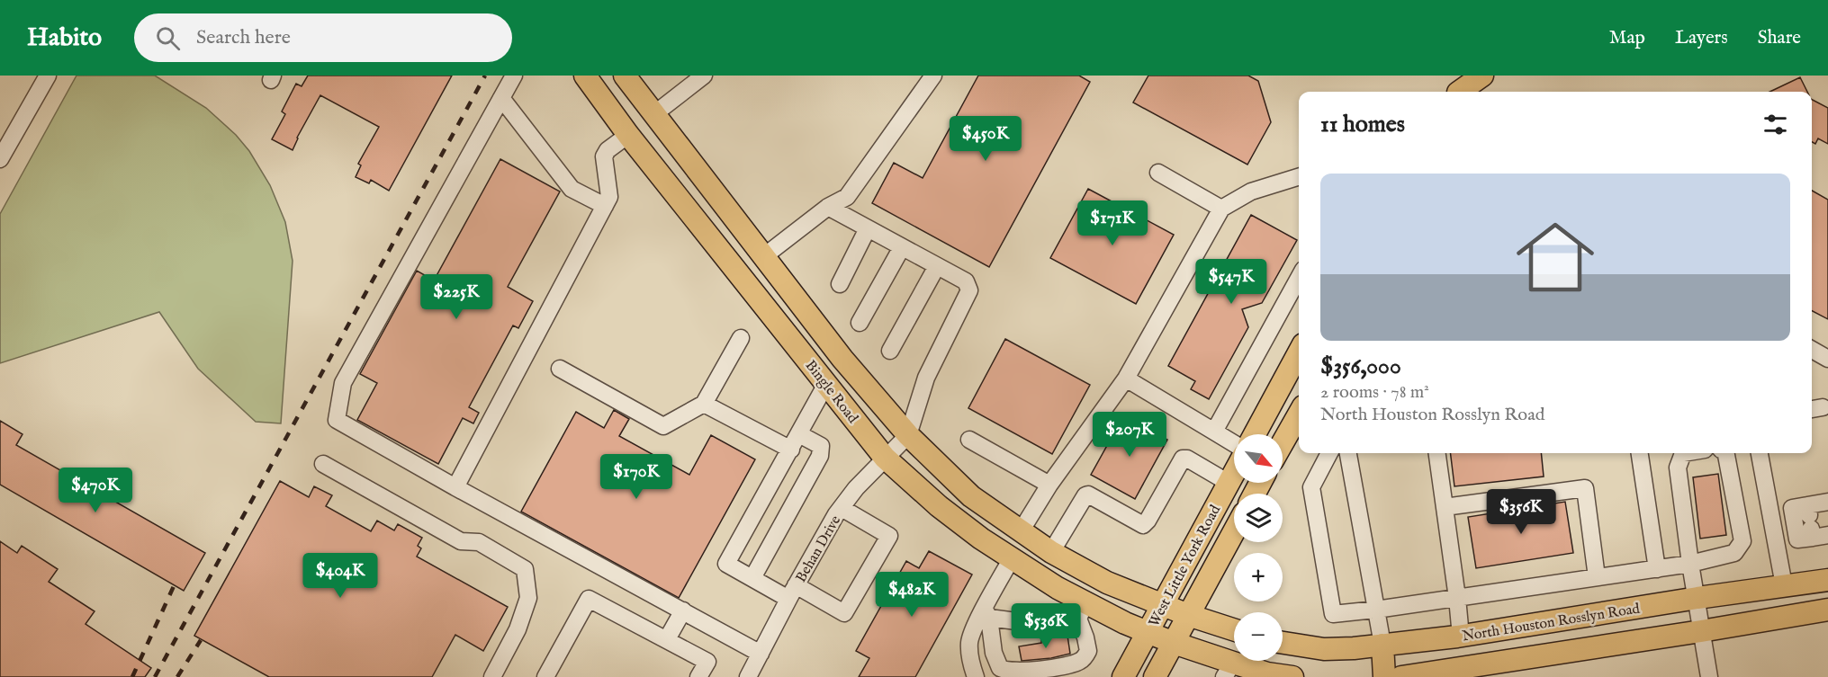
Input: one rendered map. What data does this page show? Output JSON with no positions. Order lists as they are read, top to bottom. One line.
{"streets":{"main road":["Bingle Road","West Little York Road","North Houston Rosslyn Road"],"street":["Behan Drive"]},"crossings":[["Bingle Road","Behan Drive"],["Bingle Road","West Little York Road"]],"north":"bottom right","page":{"header":"Habito","search":"Search here","nav":["Map","Layers","Share"],"heading":"11 homes","price":["$450K","$171K","$547K","$225K","$207K","$170K","$470K","$356K","$404K","$482K","$536K"],"list":[{"name":"$356,000","note":"2 rooms · 78 m² · North Houston Rosslyn Road"}],"map_buttons":["+","−"]}}
